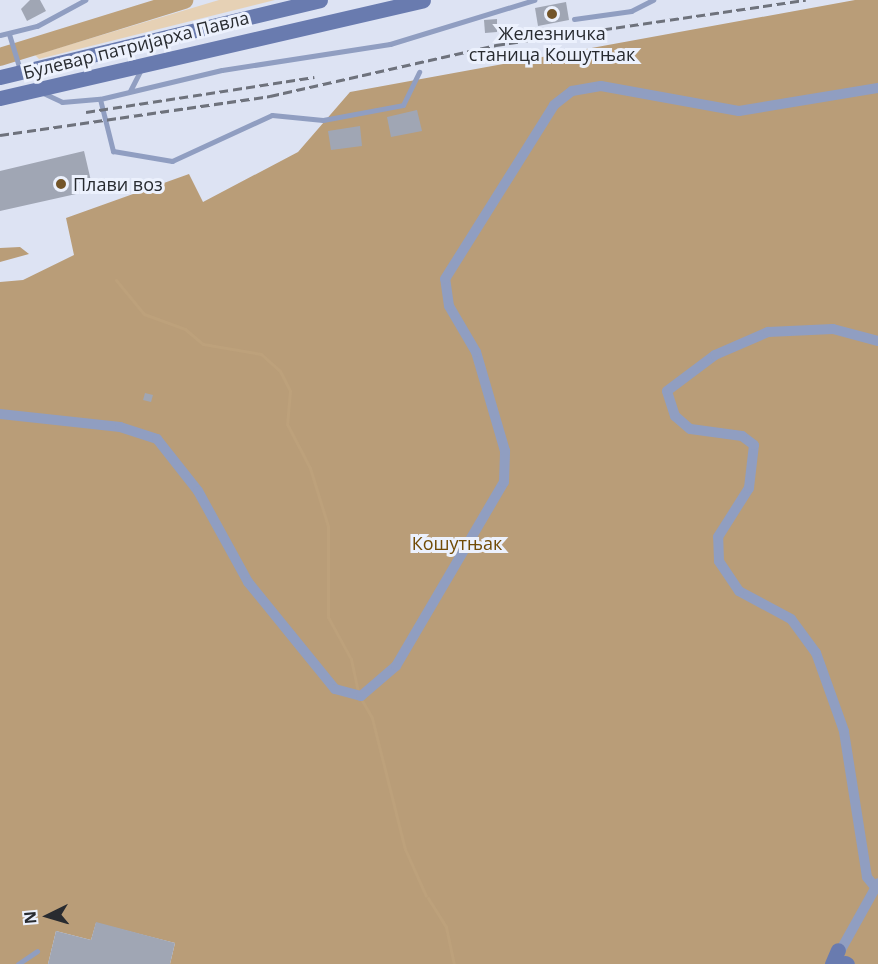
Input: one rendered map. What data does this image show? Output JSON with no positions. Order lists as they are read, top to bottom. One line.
{"streets":{"main road":["Булевар патријарха Павла"]},"parks":["Кошутњак"],"places":["Железничка станица Кошутњак","Плави воз"],"north":"left"}
